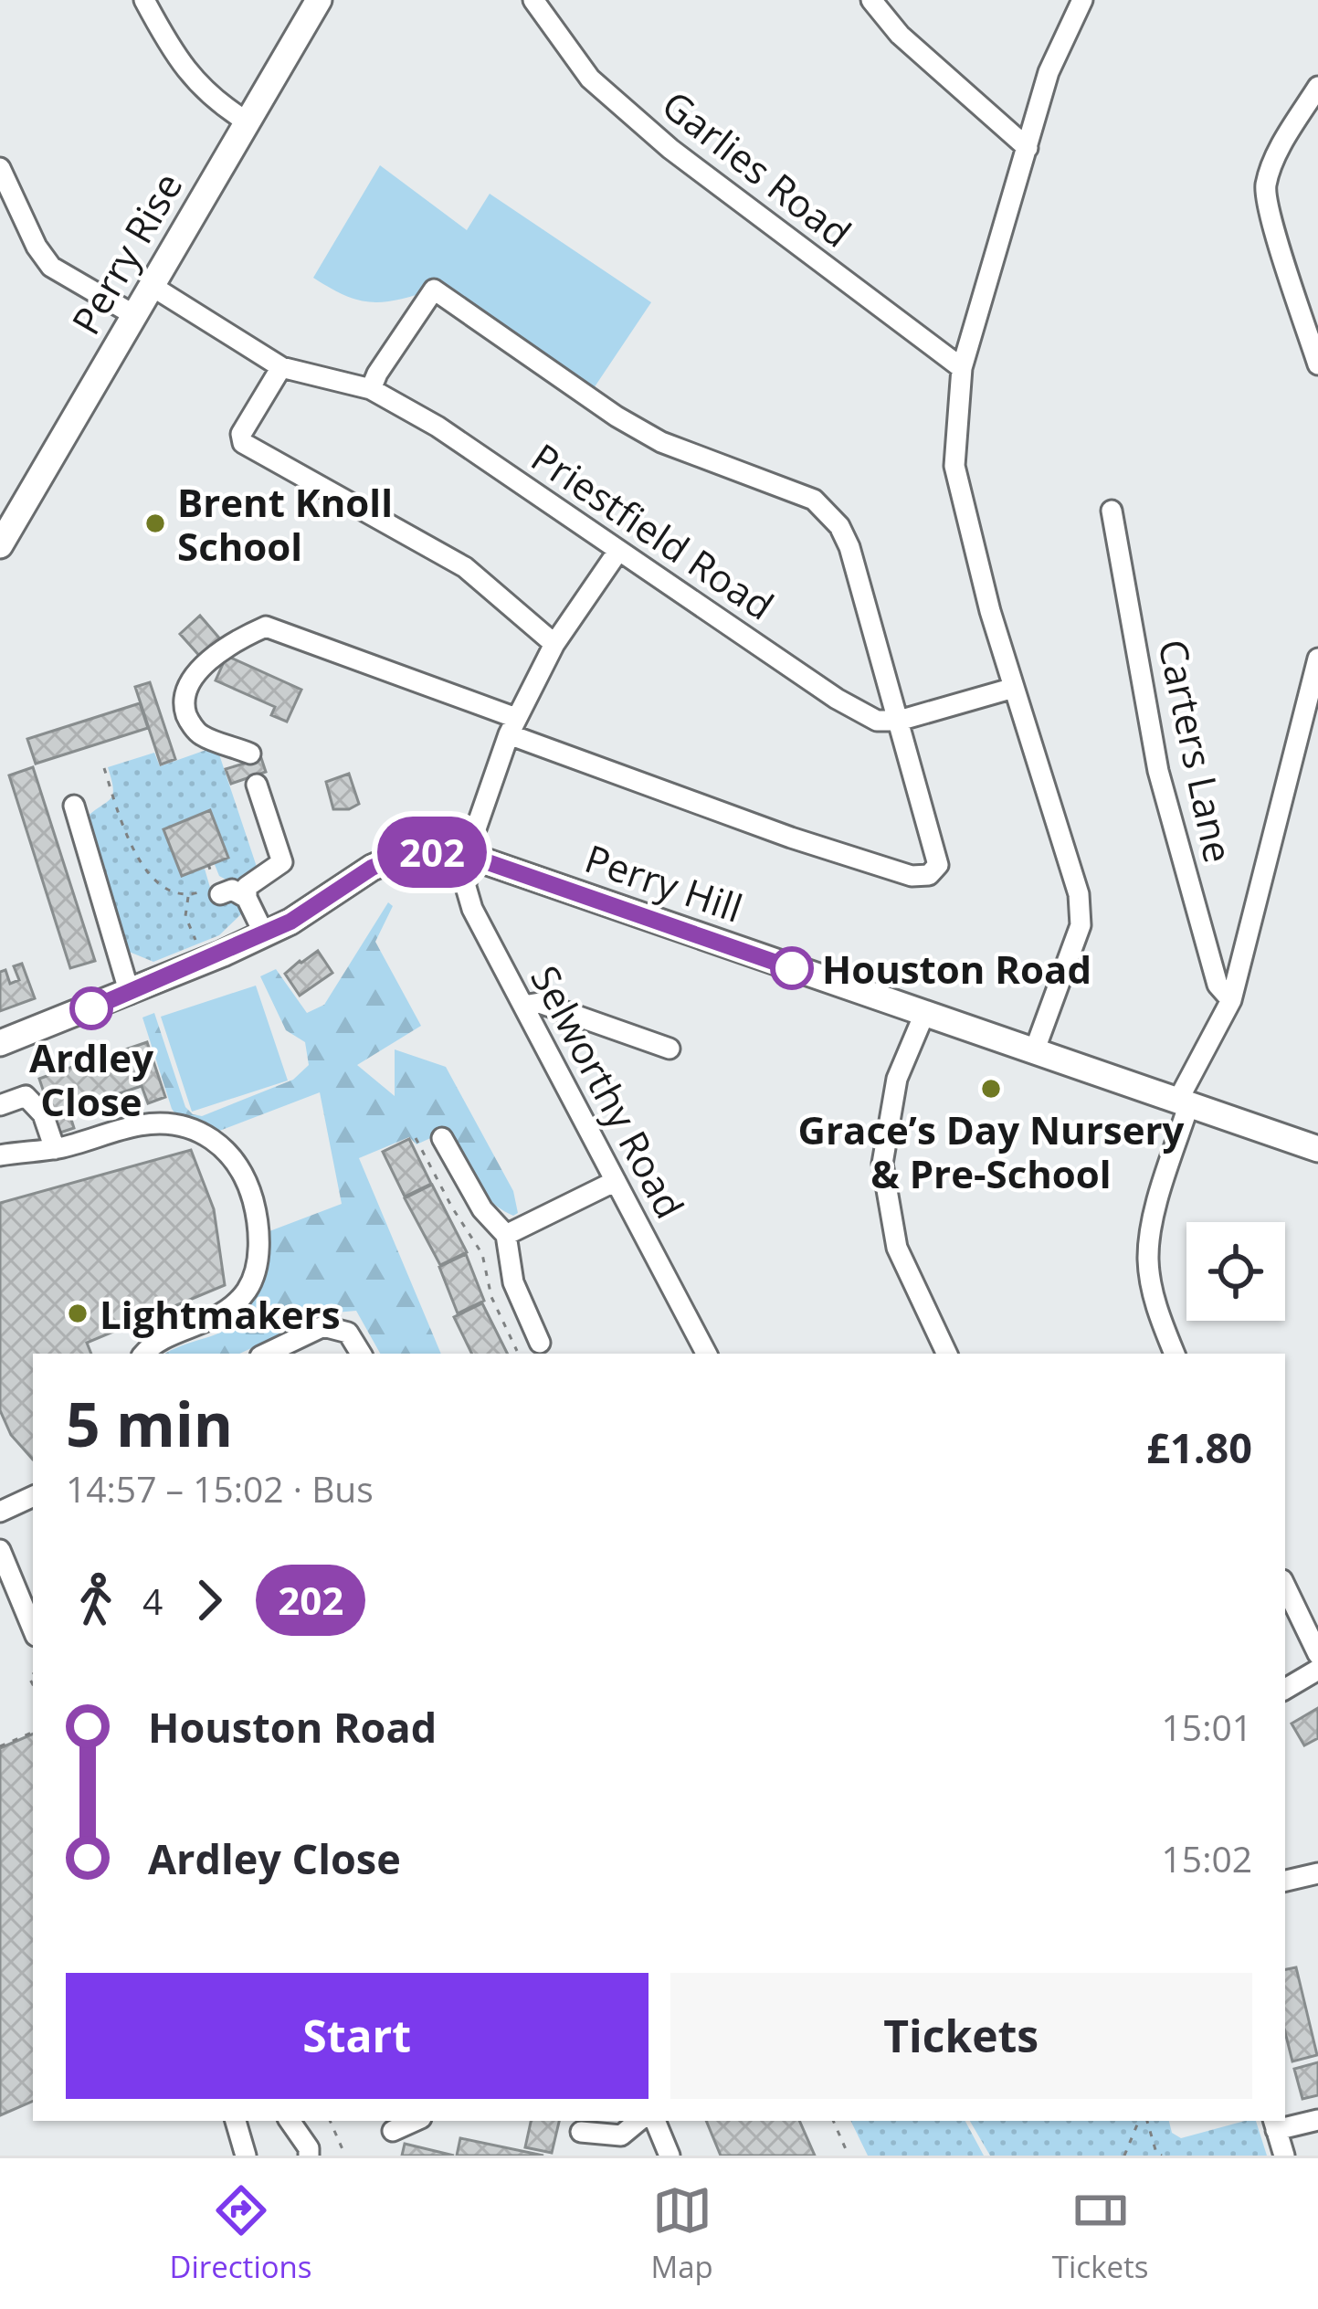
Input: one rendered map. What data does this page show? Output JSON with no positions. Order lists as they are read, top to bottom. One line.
{"streets":{"main road":["Perry Rise","Perry Hill"],"street":["Garlies Road","Priestfield Road","Carters Lane","Selworthy Road"]},"crossings":[["Perry Rise","Priestfield Road"],["Perry Hill","Selworthy Road"]],"places":["Brent Knoll School","Houston Road","Ardley Close","Grace’s Day Nursery & Pre-School","Lightmakers"],"lines":["bus line 202"],"page":{"on_map":"202","heading":["5 min","14:57 – 15:02 · Bus","£1.80"],"legs":["4","202"],"list":[{"name":"Houston Road","value":"15:01"},{"name":"Ardley Close","value":"15:02"}],"buttons":["Start","Tickets"],"tabs":["Directions","Map","Tickets"]}}
